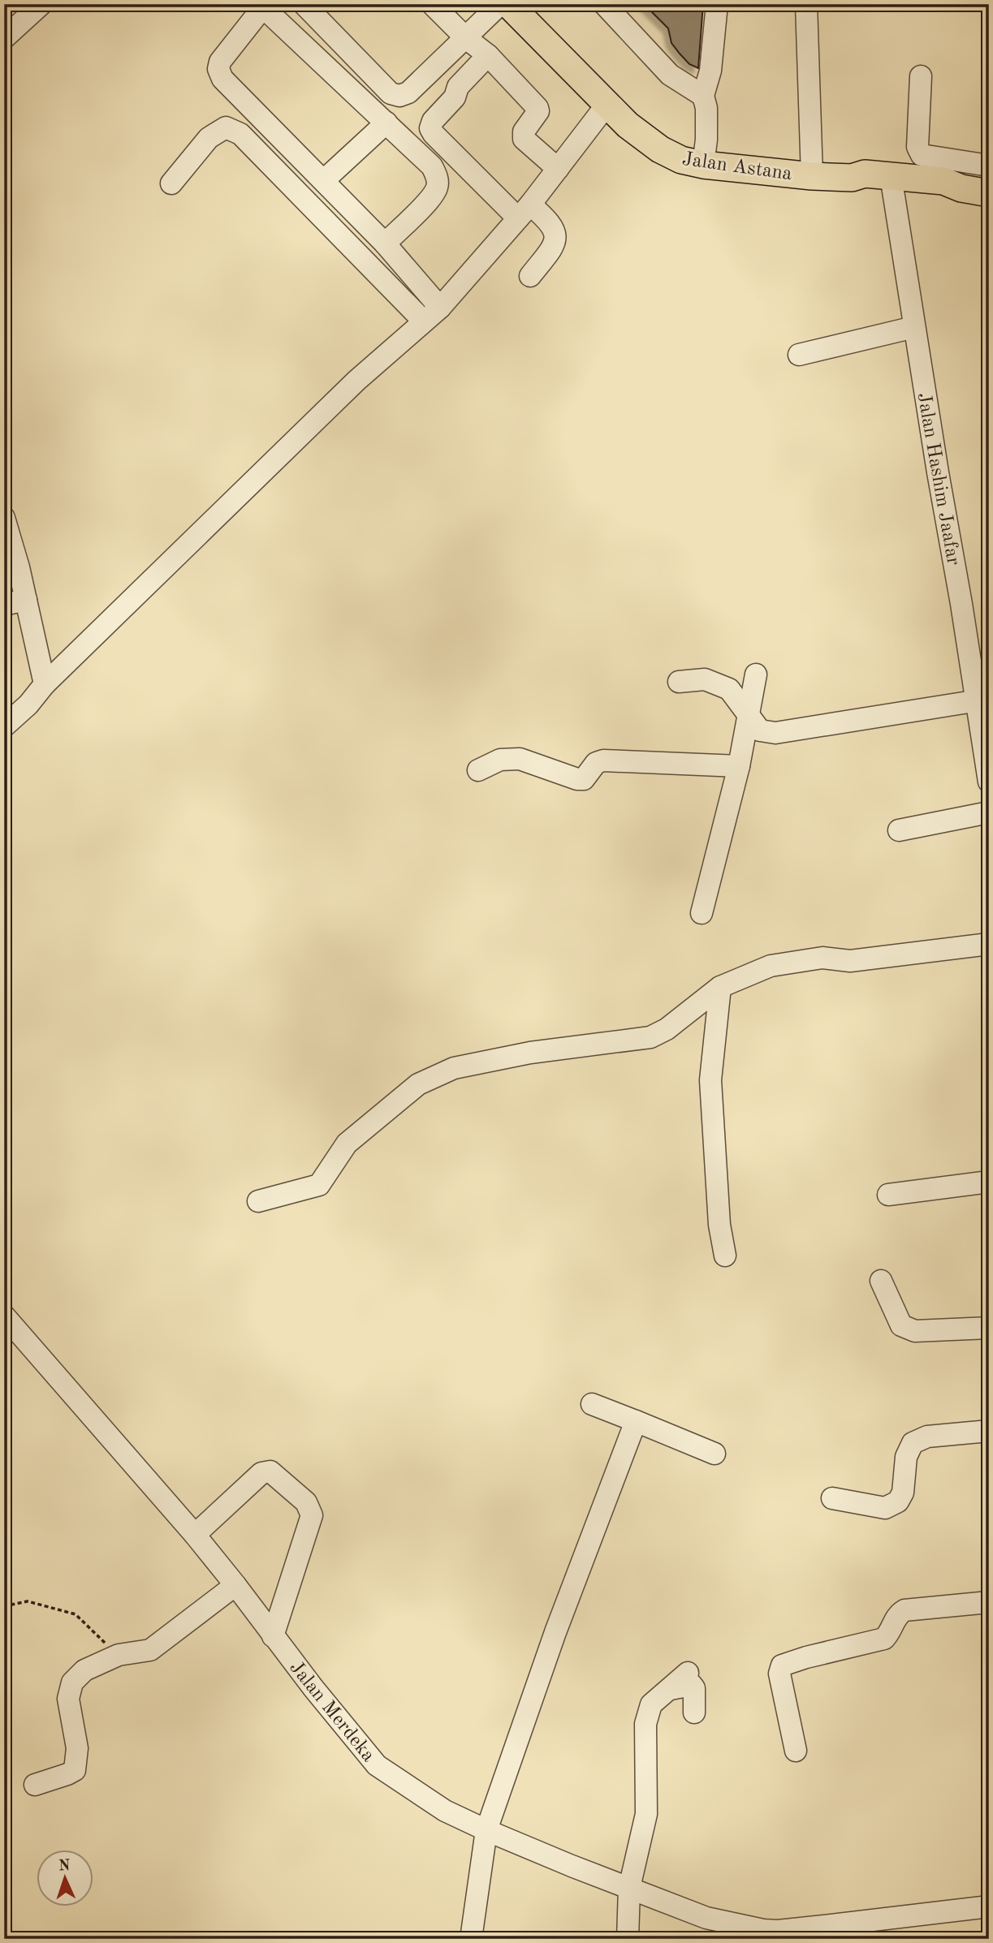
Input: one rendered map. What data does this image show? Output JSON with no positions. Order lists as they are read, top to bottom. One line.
{"streets":{"main road":["Jalan Astana"],"street":["Jalan Hashim Jaafar","Jalan Merdeka"]},"crossings":[["Jalan Astana","Jalan Hashim Jaafar"]],"north":"top"}
